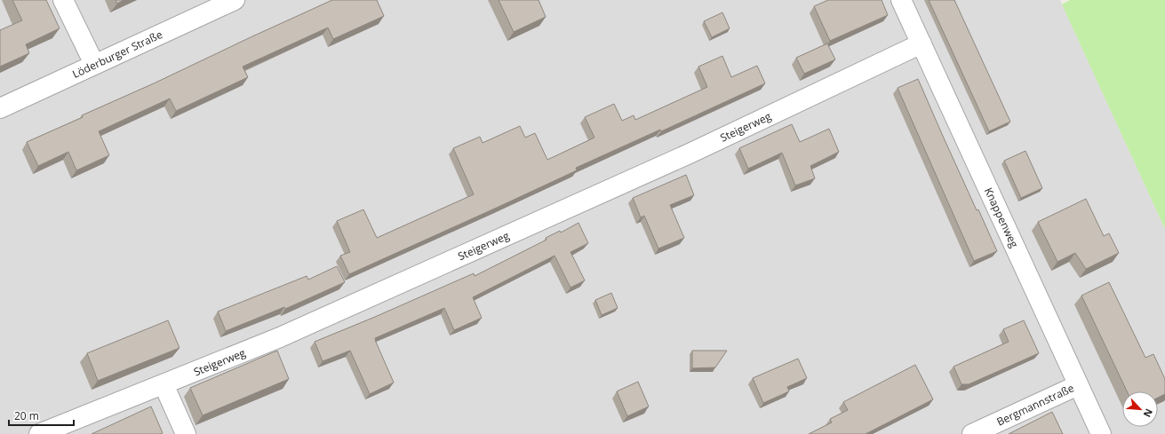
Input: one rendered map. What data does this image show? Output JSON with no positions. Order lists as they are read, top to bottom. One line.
{"streets":{"street":["Löderburger Straße","Steigerweg","Knappenweg","Bergmannstraße"]},"crossings":[["Steigerweg","Knappenweg"],["Knappenweg","Bergmannstraße"]],"scale_bar":"20 m","north":"bottom right"}
